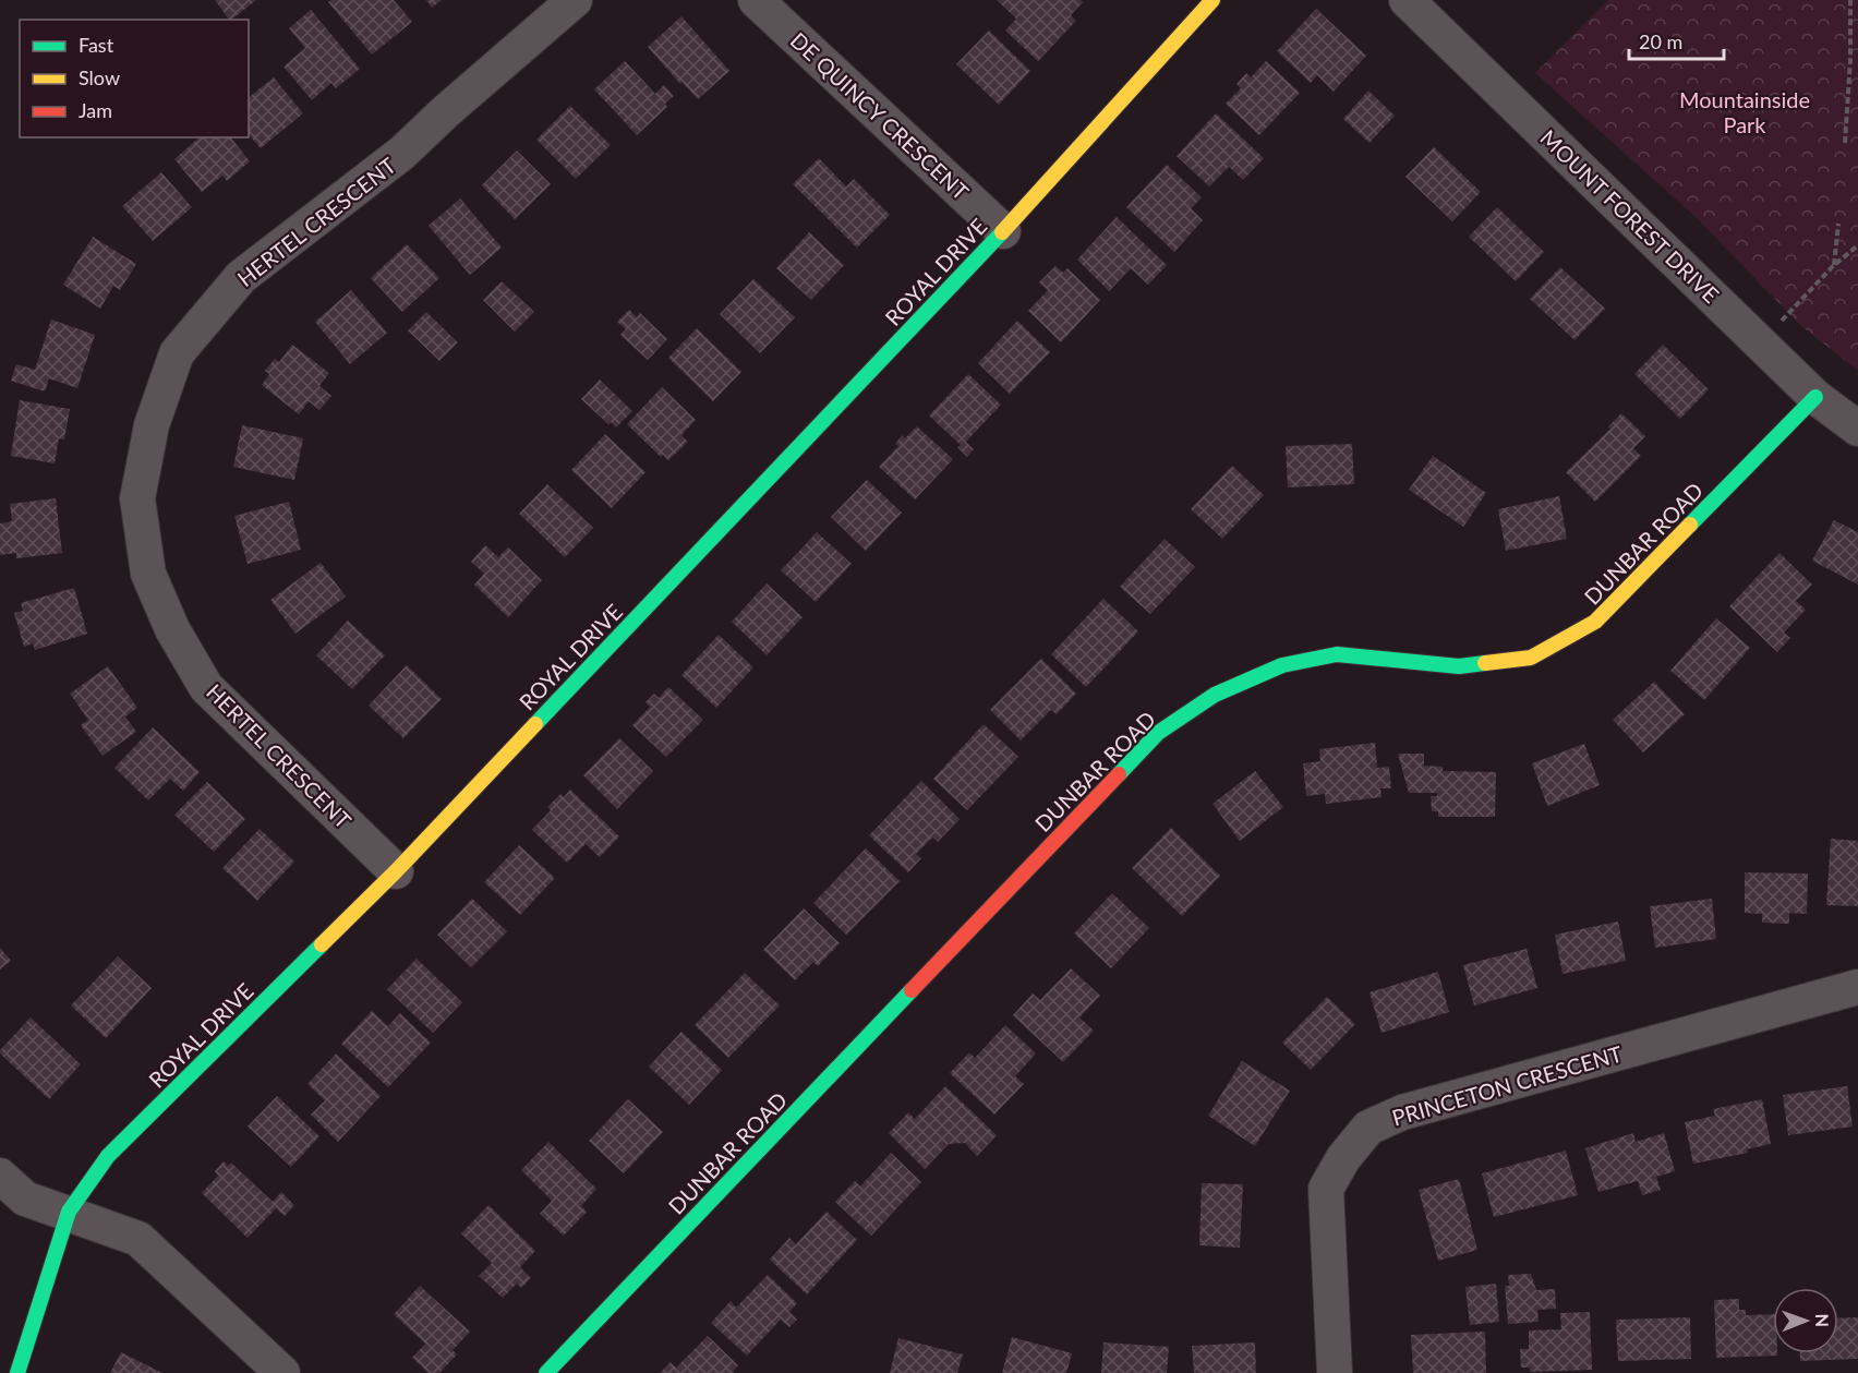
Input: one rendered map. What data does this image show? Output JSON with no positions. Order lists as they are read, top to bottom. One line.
{"streets":{"street":["DE QUINCY CRESCENT","MOUNT FOREST DRIVE","HERTEL CRESCENT","ROYAL DRIVE","DUNBAR ROAD","PRINCETON CRESCENT"]},"crossings":[["DE QUINCY CRESCENT","ROYAL DRIVE"],["MOUNT FOREST DRIVE","DUNBAR ROAD"],["HERTEL CRESCENT","ROYAL DRIVE"]],"parks":["Mountainside Park"],"legend":["Fast","Slow","Jam"],"scale_bar":"20 m","north":"right"}
